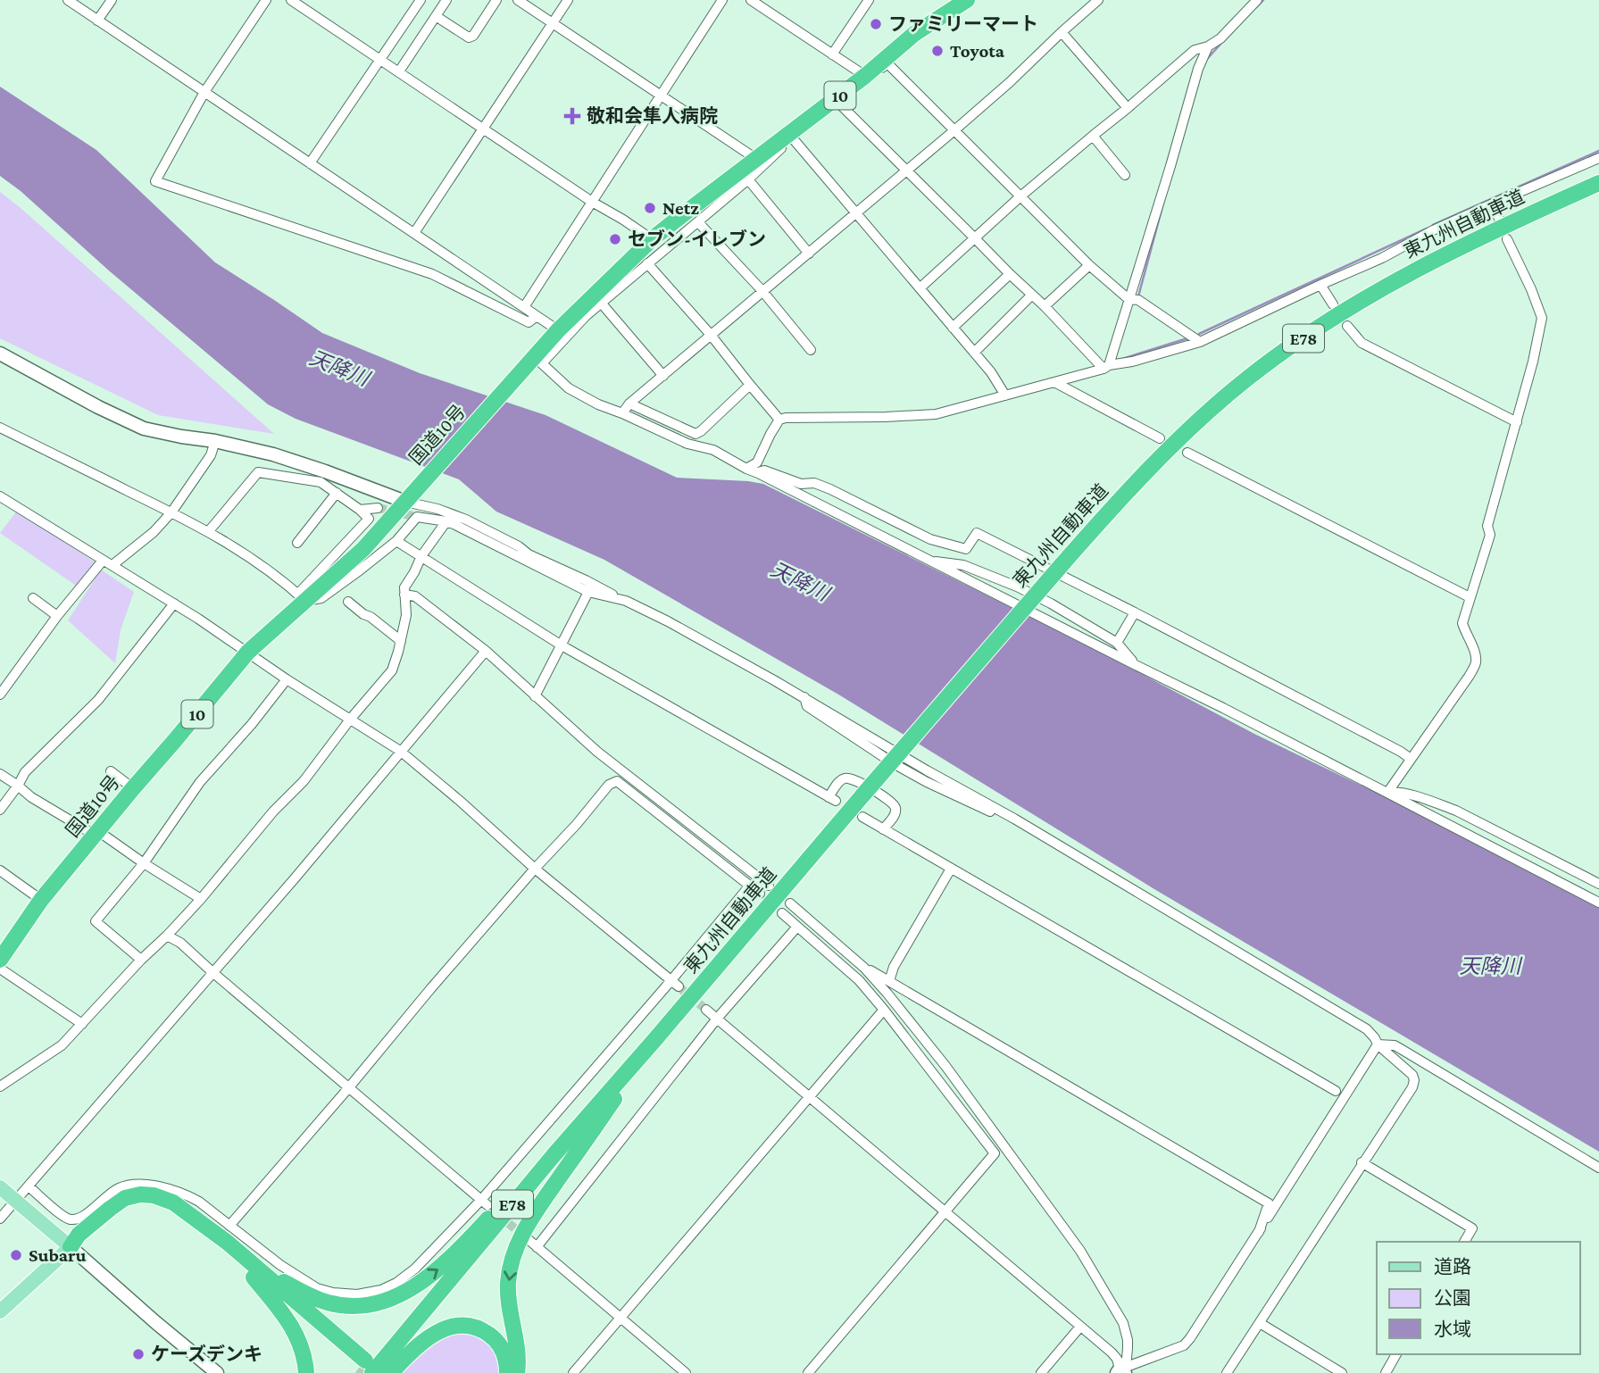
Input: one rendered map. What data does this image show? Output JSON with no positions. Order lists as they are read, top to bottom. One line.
{"streets":{"highway":["10","東九州自動車道","E78","国道10号"]},"water":["天降川"],"places":{"other":["ファミリーマート","Toyota","Netz","セブン-イレブン","Subaru","ケーズデンキ"],"health":["敬和会隼人病院"]},"legend":["道路","公園","水域"]}
